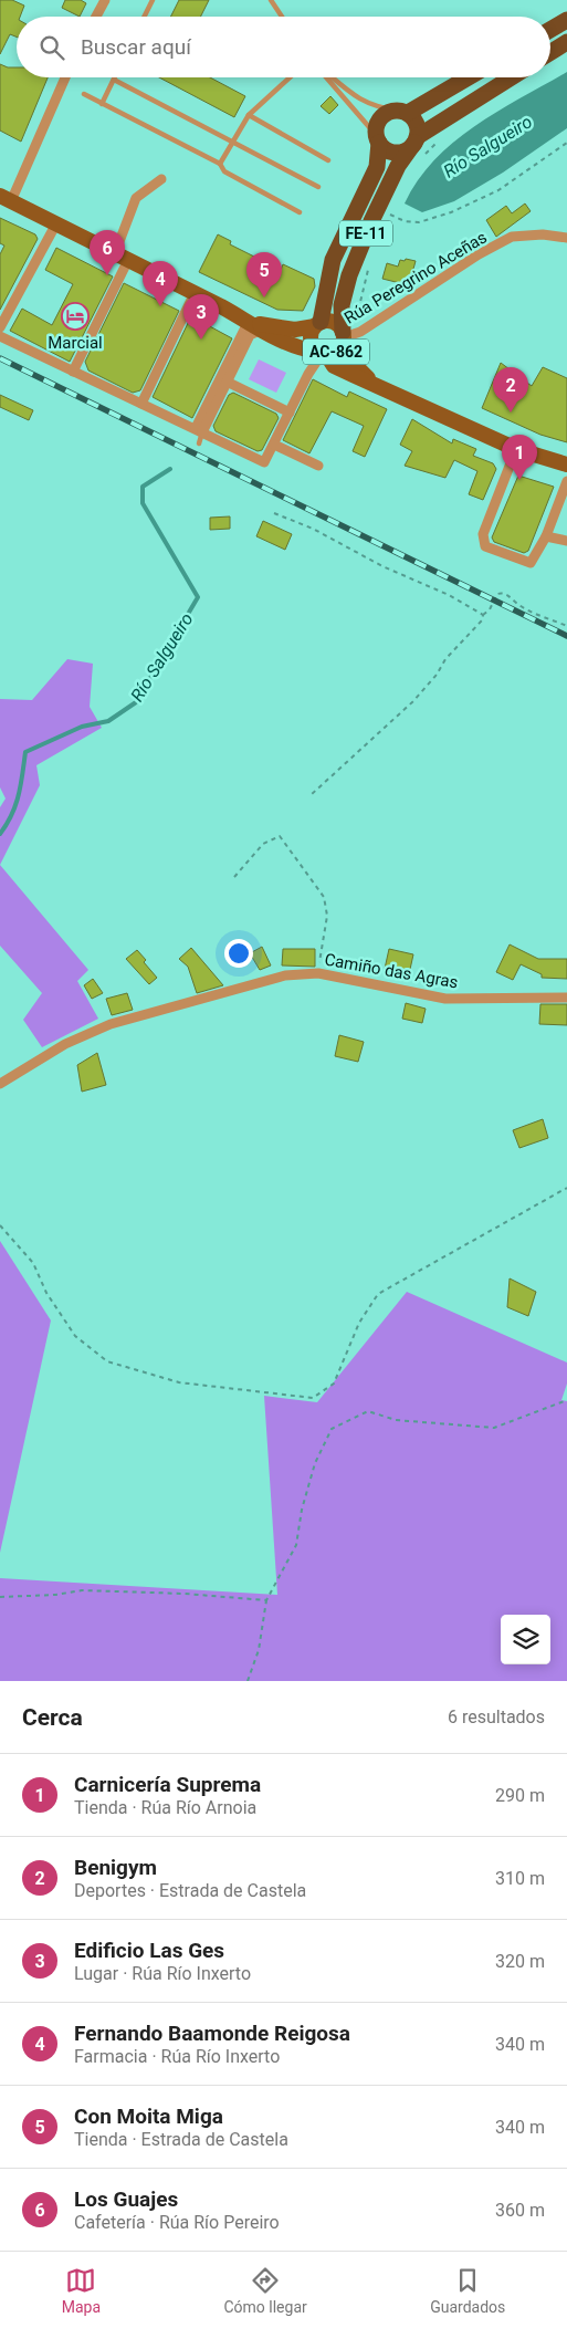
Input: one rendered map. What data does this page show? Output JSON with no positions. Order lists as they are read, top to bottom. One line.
{"streets":{"highway":["FE-11"],"main road":["AC-862"],"street":["Rúa Peregrino Aceñas","Camiño das Agras"]},"crossings":[["FE-11","Rúa Peregrino Aceñas"],["FE-11","AC-862"],["Rúa Peregrino Aceñas","AC-862"]],"water":["Río Salgueiro"],"places":{"hotel":["Marcial"]},"page":{"search":"Buscar aquí","pins":["6","5","4","3","2","1"],"heading":["Cerca","6 resultados"],"list":[{"mark":"1","name":"Carnicería Suprema","note":"Tienda · Rúa Río Arnoia","value":"290 m"},{"mark":"2","name":"Benigym","note":"Deportes · Estrada de Castela","value":"310 m"},{"mark":"3","name":"Edificio Las Ges","note":"Lugar · Rúa Río Inxerto","value":"320 m"},{"mark":"4","name":"Fernando Baamonde Reigosa","note":"Farmacia · Rúa Río Inxerto","value":"340 m"},{"mark":"5","name":"Con Moita Miga","note":"Tienda · Estrada de Castela","value":"340 m"},{"mark":"6","name":"Los Guajes","note":"Cafetería · Rúa Río Pereiro","value":"360 m"}],"nav":["Mapa","Cómo llegar","Guardados"]}}
